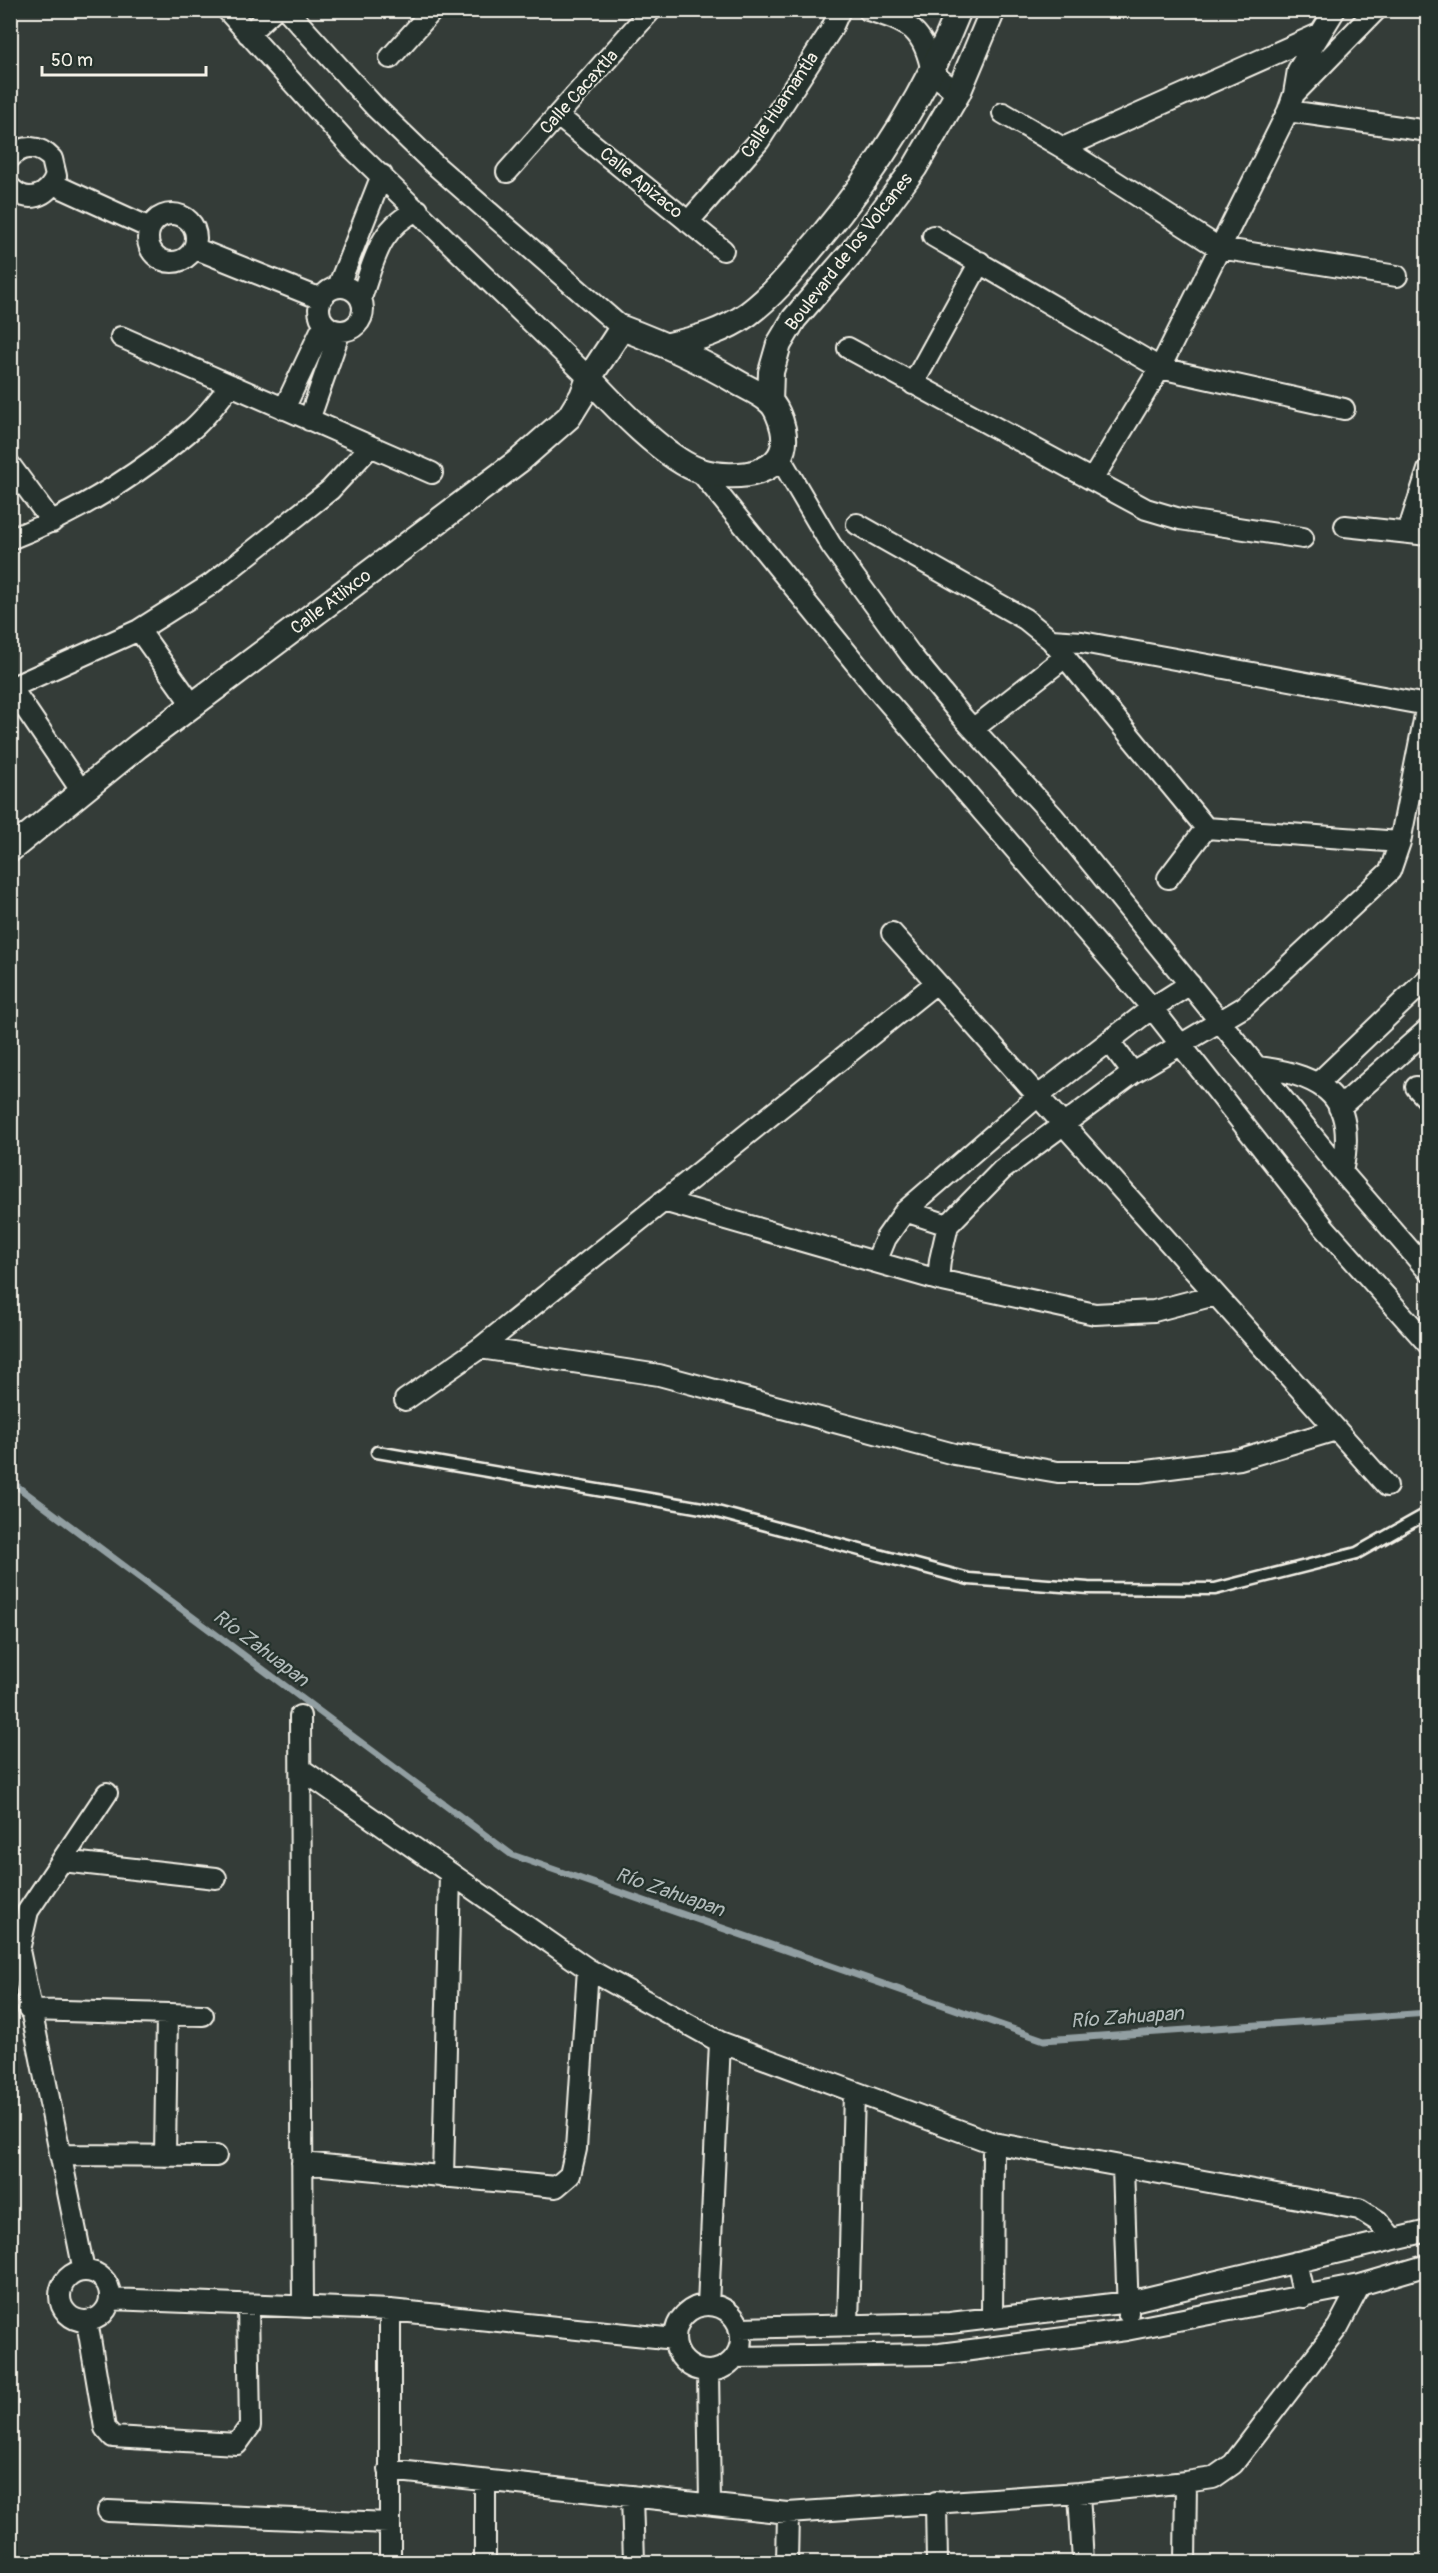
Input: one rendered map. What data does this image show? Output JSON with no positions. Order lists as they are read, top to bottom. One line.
{"streets":{"street":["Calle Cacaxtla","Calle Huamantla","Calle Apizaco","Boulevard de los Volcanes","Calle Atlixco"]},"crossings":[["Calle Cacaxtla","Calle Apizaco"],["Calle Huamantla","Calle Apizaco"]],"water":["Río Zahuapan"],"scale_bar":"50 m"}
